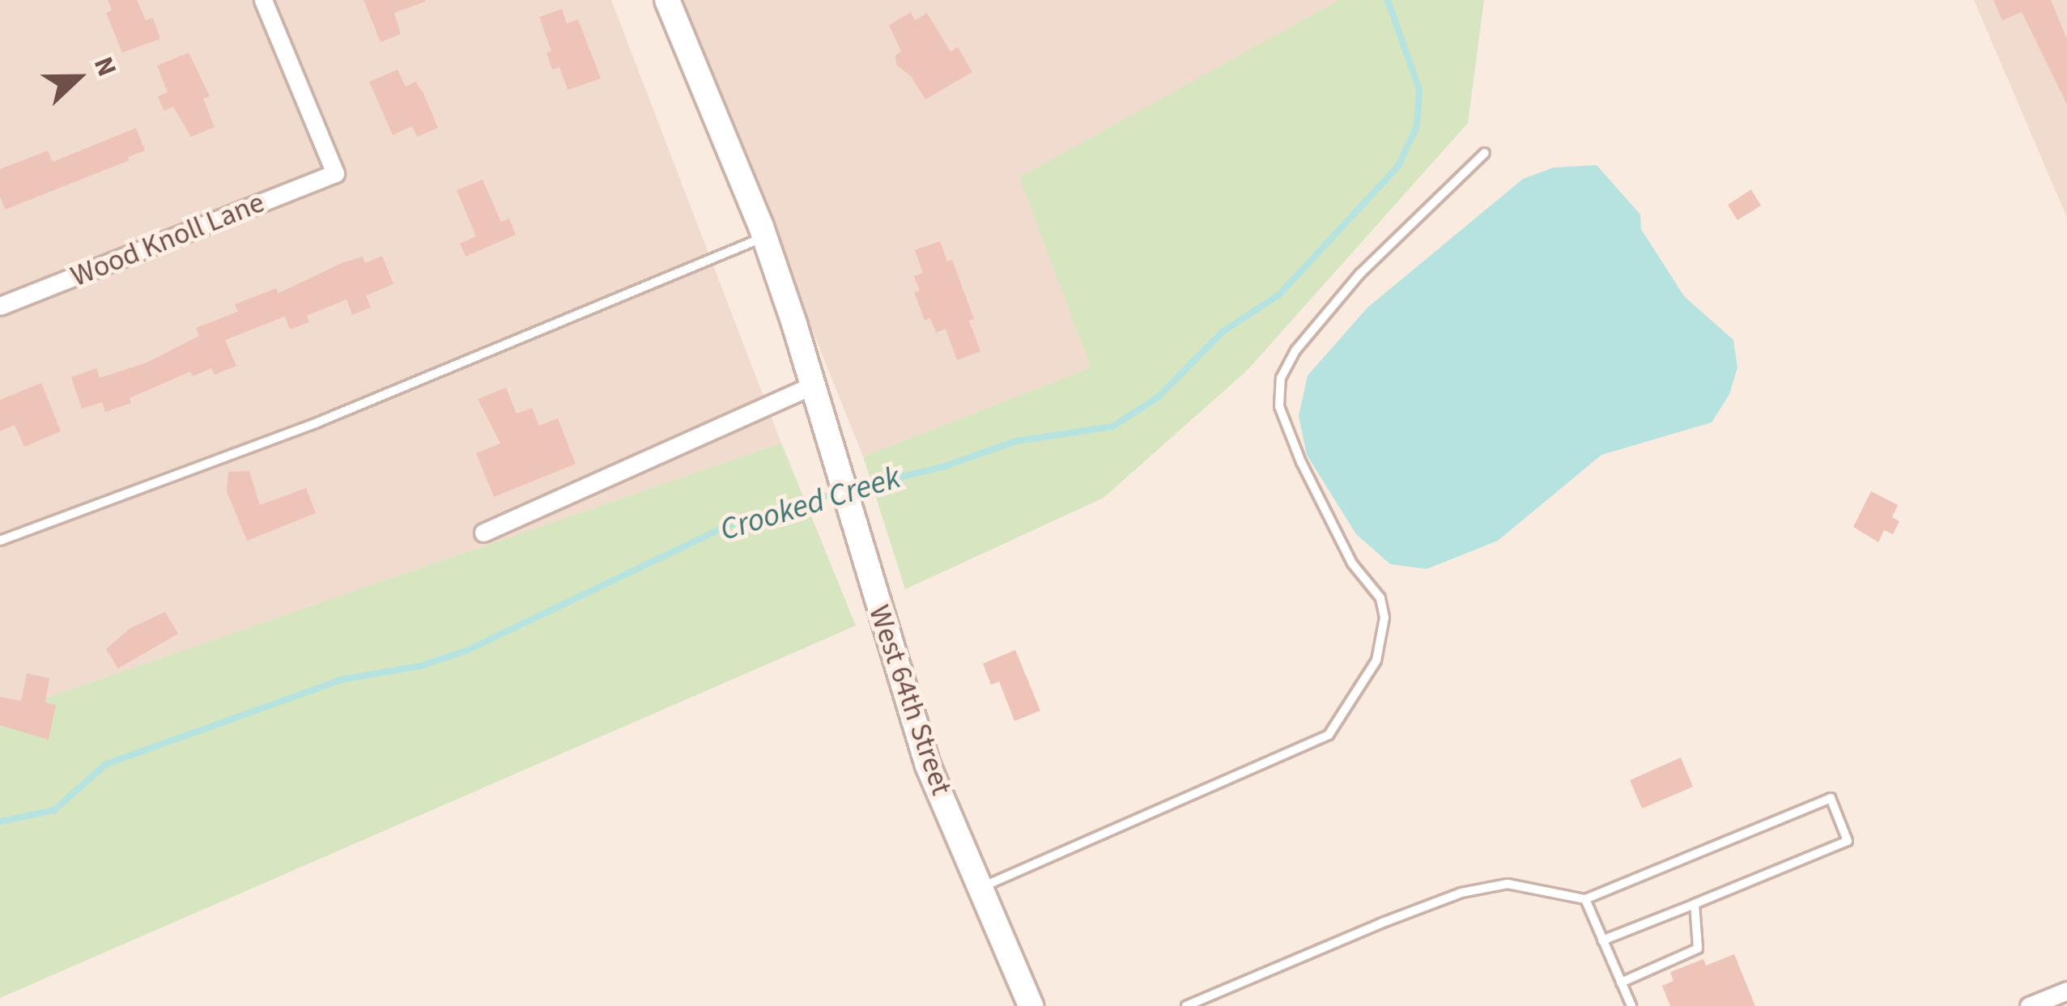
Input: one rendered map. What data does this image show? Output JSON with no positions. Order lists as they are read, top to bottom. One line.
{"streets":{"street":["Wood Knoll Lane","West 64th Street"]},"water":["Crooked Creek"],"north":"right"}
